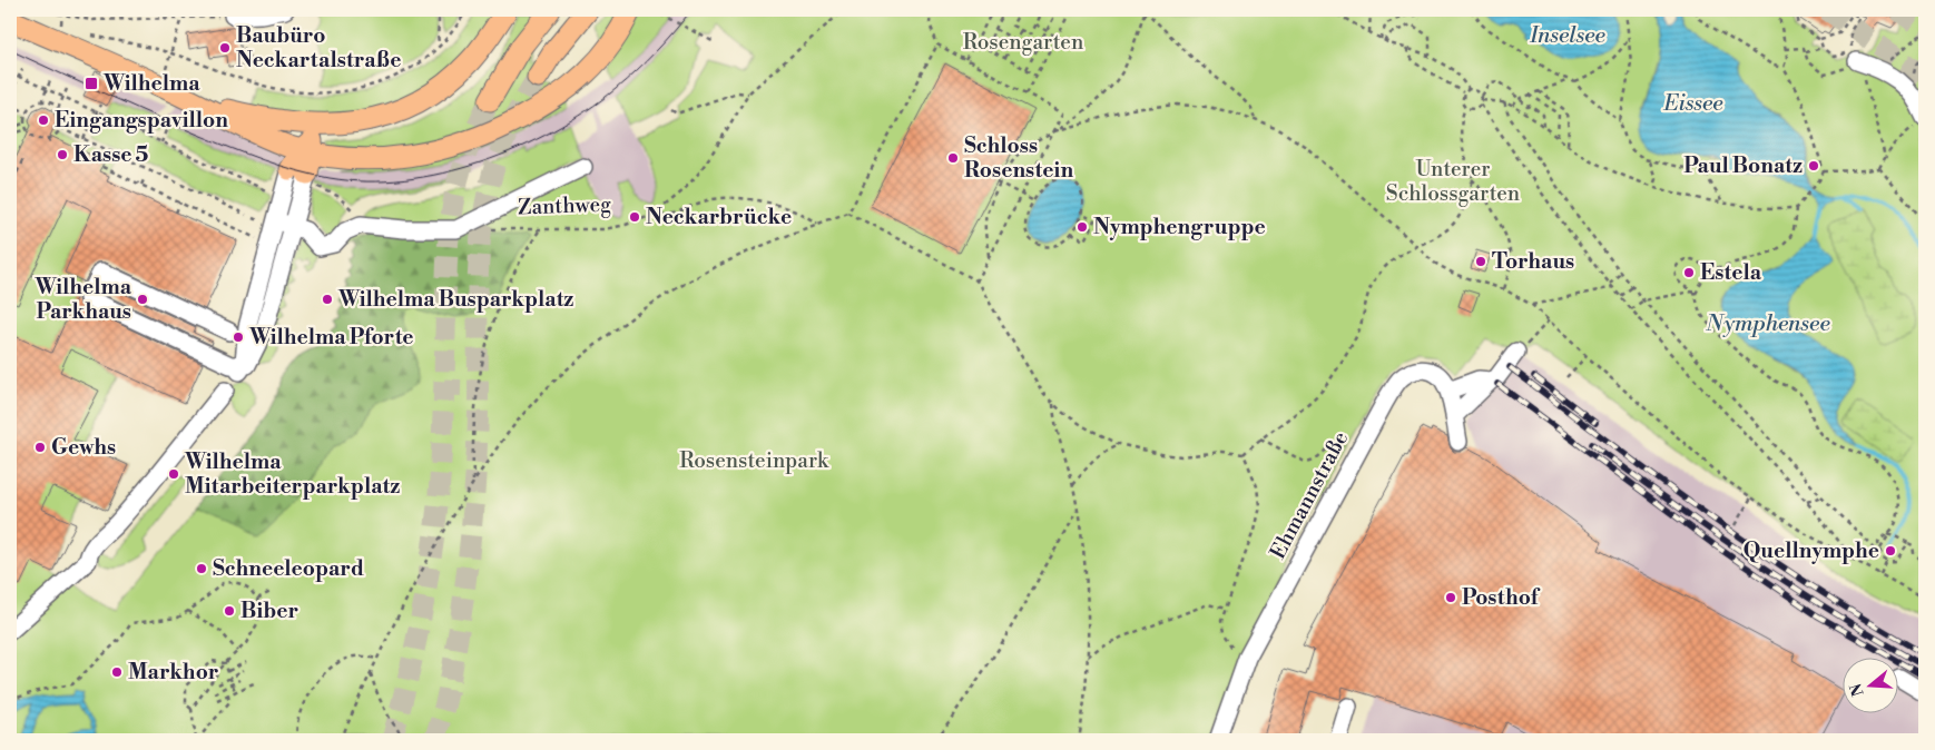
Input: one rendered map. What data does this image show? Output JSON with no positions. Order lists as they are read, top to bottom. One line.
{"streets":{"lane":["Ehmannstraße"],"path":["Zanthweg"]},"water":["Inselsee","Eissee","Nymphensee"],"parks":["Rosengarten","Unterer Schlossgarten","Rosensteinpark"],"places":{"other":["Baubüro Neckartalstraße","Eingangspavillon","Kasse 5","Schloss Rosenstein","Paul Bonatz","Neckarbrücke","Nymphengruppe","Torhaus","Estela","Wilhelma Parkhaus","Wilhelma Busparkplatz","Wilhelma Pforte","Gewhs","Wilhelma Mitarbeiterparkplatz","Quellnymphe","Schneeleopard","Posthof","Biber","Markhor"],"transit":["Wilhelma"]},"north":"left"}
